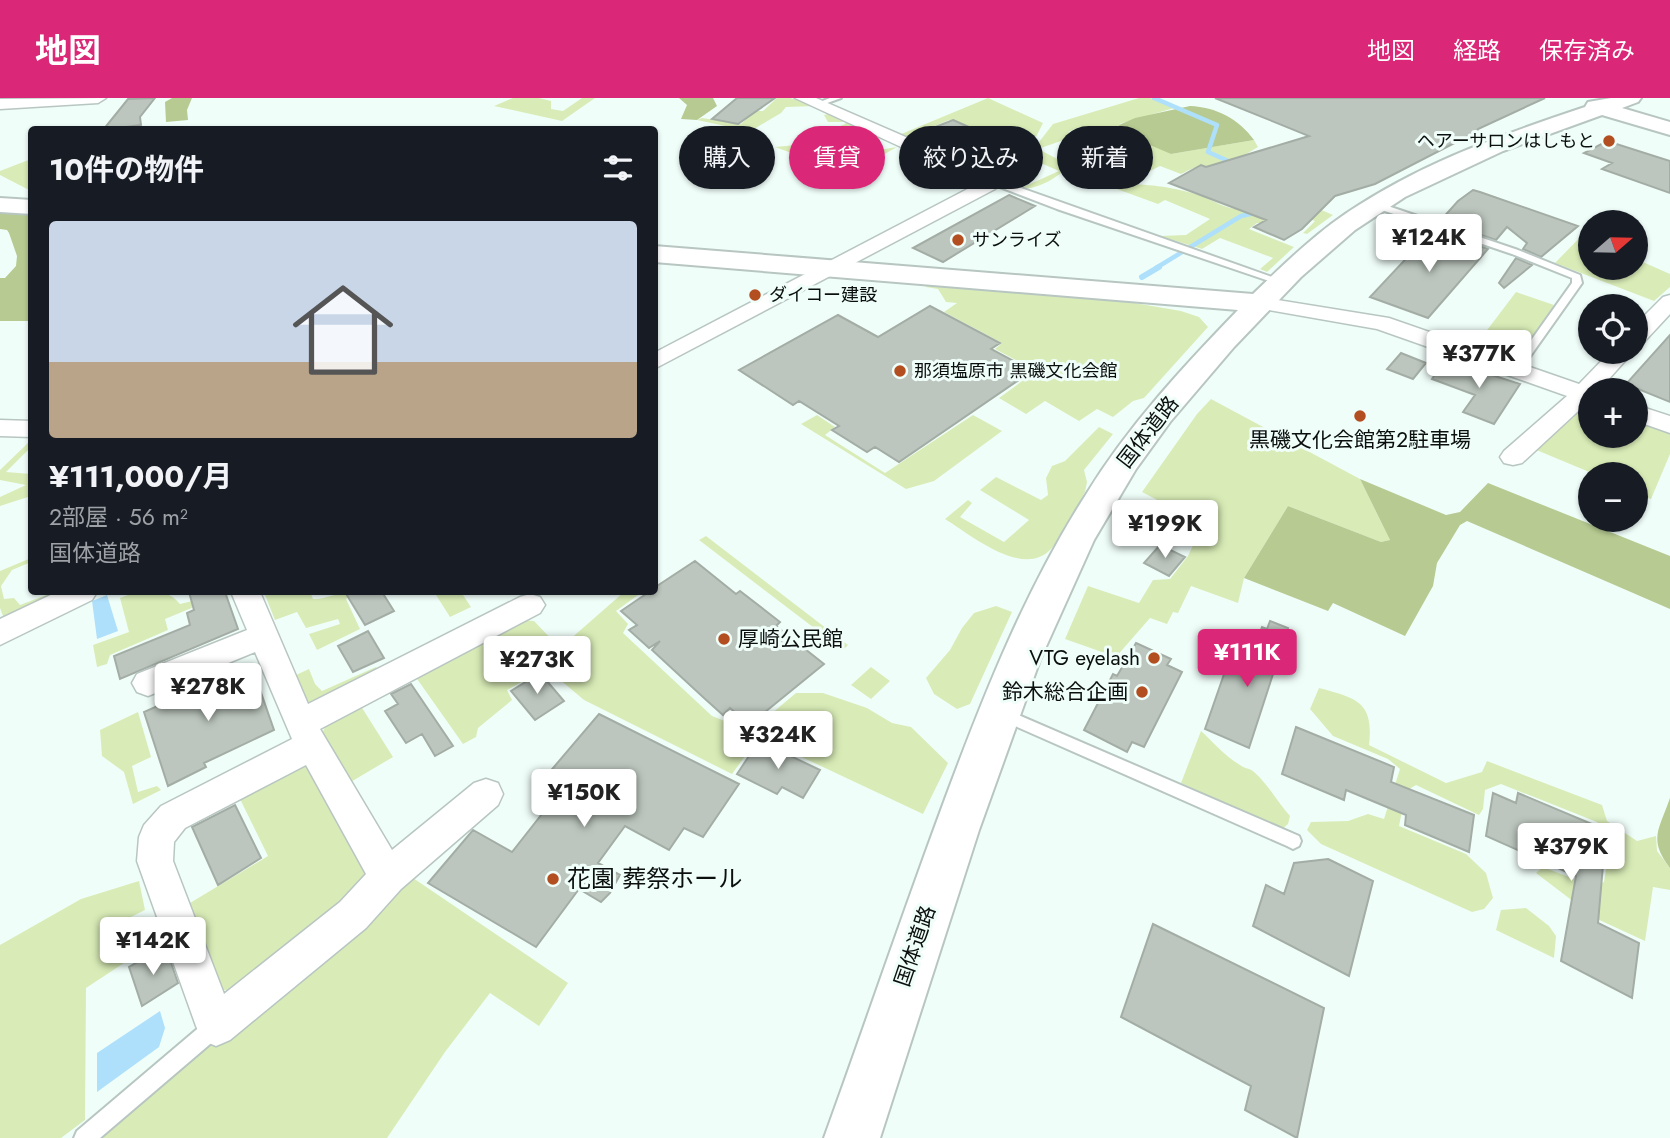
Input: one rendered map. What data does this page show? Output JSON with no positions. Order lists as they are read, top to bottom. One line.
{"streets":{"street":["国体道路"]},"places":["ヘアーサロンはしもと","サンライズ","ダイコー建設","那須塩原市 黒磯文化会館","黒磯文化会館第２駐車場","厚崎公民館","VTG eyelash","鈴木総合企画","花園 葬祭ホール"],"north":"right","page":{"header":"地図","nav":["地図","経路","保存済み"],"chip":["購入","賃貸","絞り込み","新着"],"heading":"10件の物件","map_buttons":["+","−"],"list":[{"name":"¥111,000/月","note":"2部屋 · 56 m² · 国体道路"}],"price":["¥124K","¥377K","¥199K","¥111K","¥273K","¥278K","¥324K","¥150K","¥379K","¥142K"]}}
